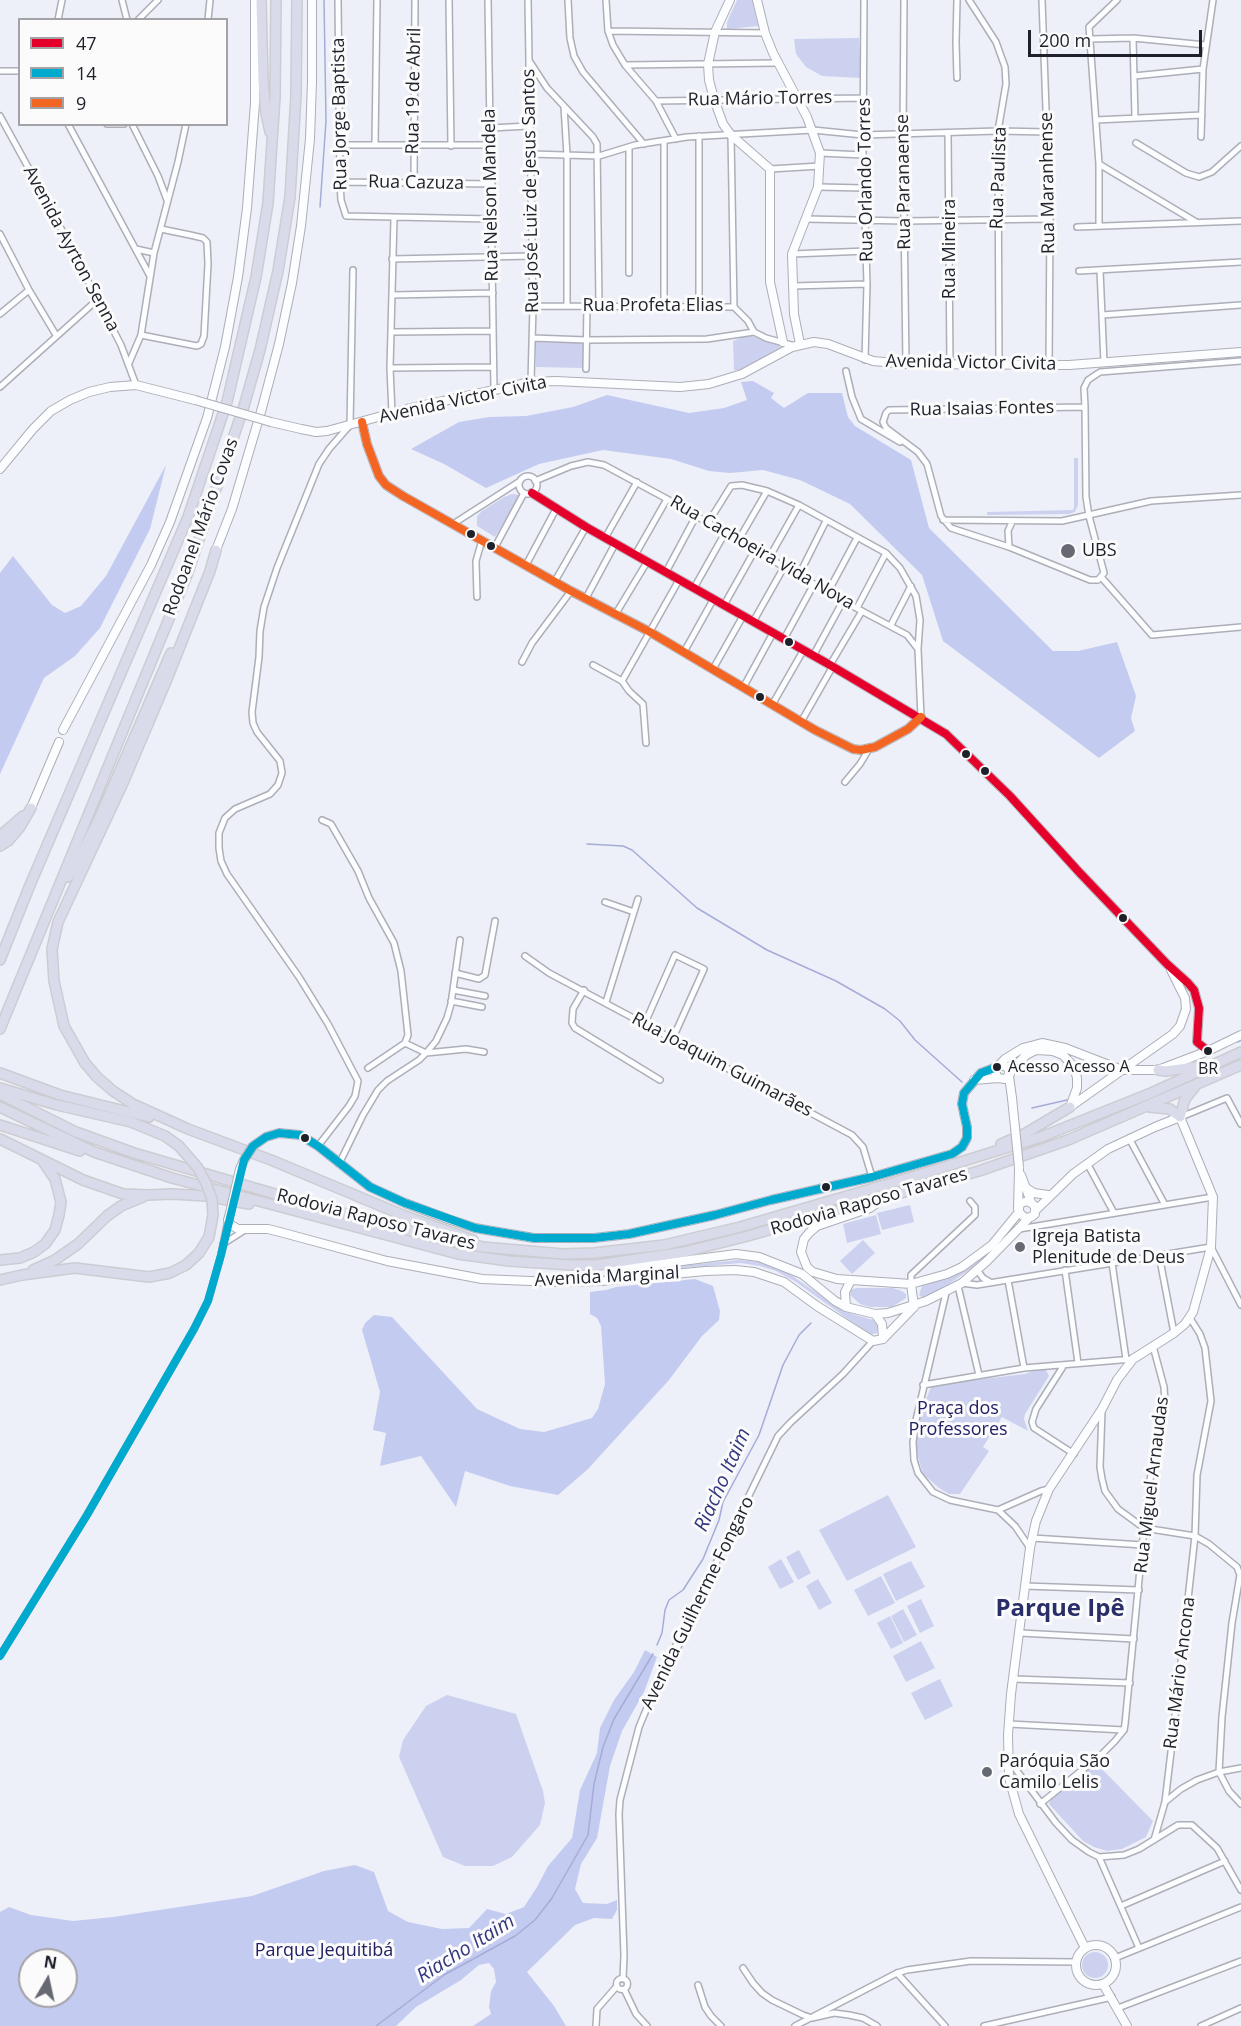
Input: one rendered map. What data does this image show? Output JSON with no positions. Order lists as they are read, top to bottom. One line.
{"streets":{"highway":["Rodoanel Mário Covas","Rodovia Raposo Tavares"],"main road":["Avenida Victor Civita","Avenida Marginal"],"street":["Rua 19 de Abril","Rua Mário Torres","Rua Jorge Baptista","Rua Paulista","Rua Orlando Torres","Rua Paranaense","Rua Cazuza","Rua Maranhense","Rua José Luiz de Jesus Santos","Rua Nelson Mandela","Avenida Ayrton Senna","Rua Mineira","Rua Profeta Elias","Rua Isaias Fontes","Rua Cachoeira Vida Nova","Rua Joaquim Guimarães","Rua Miguel Arnaudas","Avenida Guilherme Fongaro","Rua Mário Ancona"]},"crossings":[["Rua 19 de Abril","Rua Cazuza"],["Rua Mário Torres","Rua Orlando Torres"],["Rua Jorge Baptista","Rua Cazuza"],["Rua Paulista","Avenida Victor Civita"],["Rua Orlando Torres","Avenida Victor Civita"],["Rua Paranaense","Avenida Victor Civita"],["Rua Cazuza","Rua Nelson Mandela"],["Rua Maranhense","Avenida Victor Civita"],["Rua José Luiz de Jesus Santos","Rua Profeta Elias"],["Rua José Luiz de Jesus Santos","Avenida Victor Civita"],["Rua Nelson Mandela","Avenida Victor Civita"],["Avenida Ayrton Senna","Avenida Victor Civita"],["Rua Mineira","Avenida Victor Civita"],["Rua Joaquim Guimarães","Rodovia Raposo Tavares"],["Rodovia Raposo Tavares","Avenida Marginal"],["Avenida Marginal","Avenida Guilherme Fongaro"]],"districts":["Parque Ipê"],"water":["Riacho Itaim"],"parks":["Praça dos Professores","Parque Jequitibá"],"places":["UBS","BR","Acesso Acesso A","Igreja Batista Plenitude de Deus","Paróquia São Camilo Lelis"],"lines":["transit line 9","transit line 47","transit line 14"],"legend":["47","14","9"],"scale_bar":"200 m","north":"top"}
